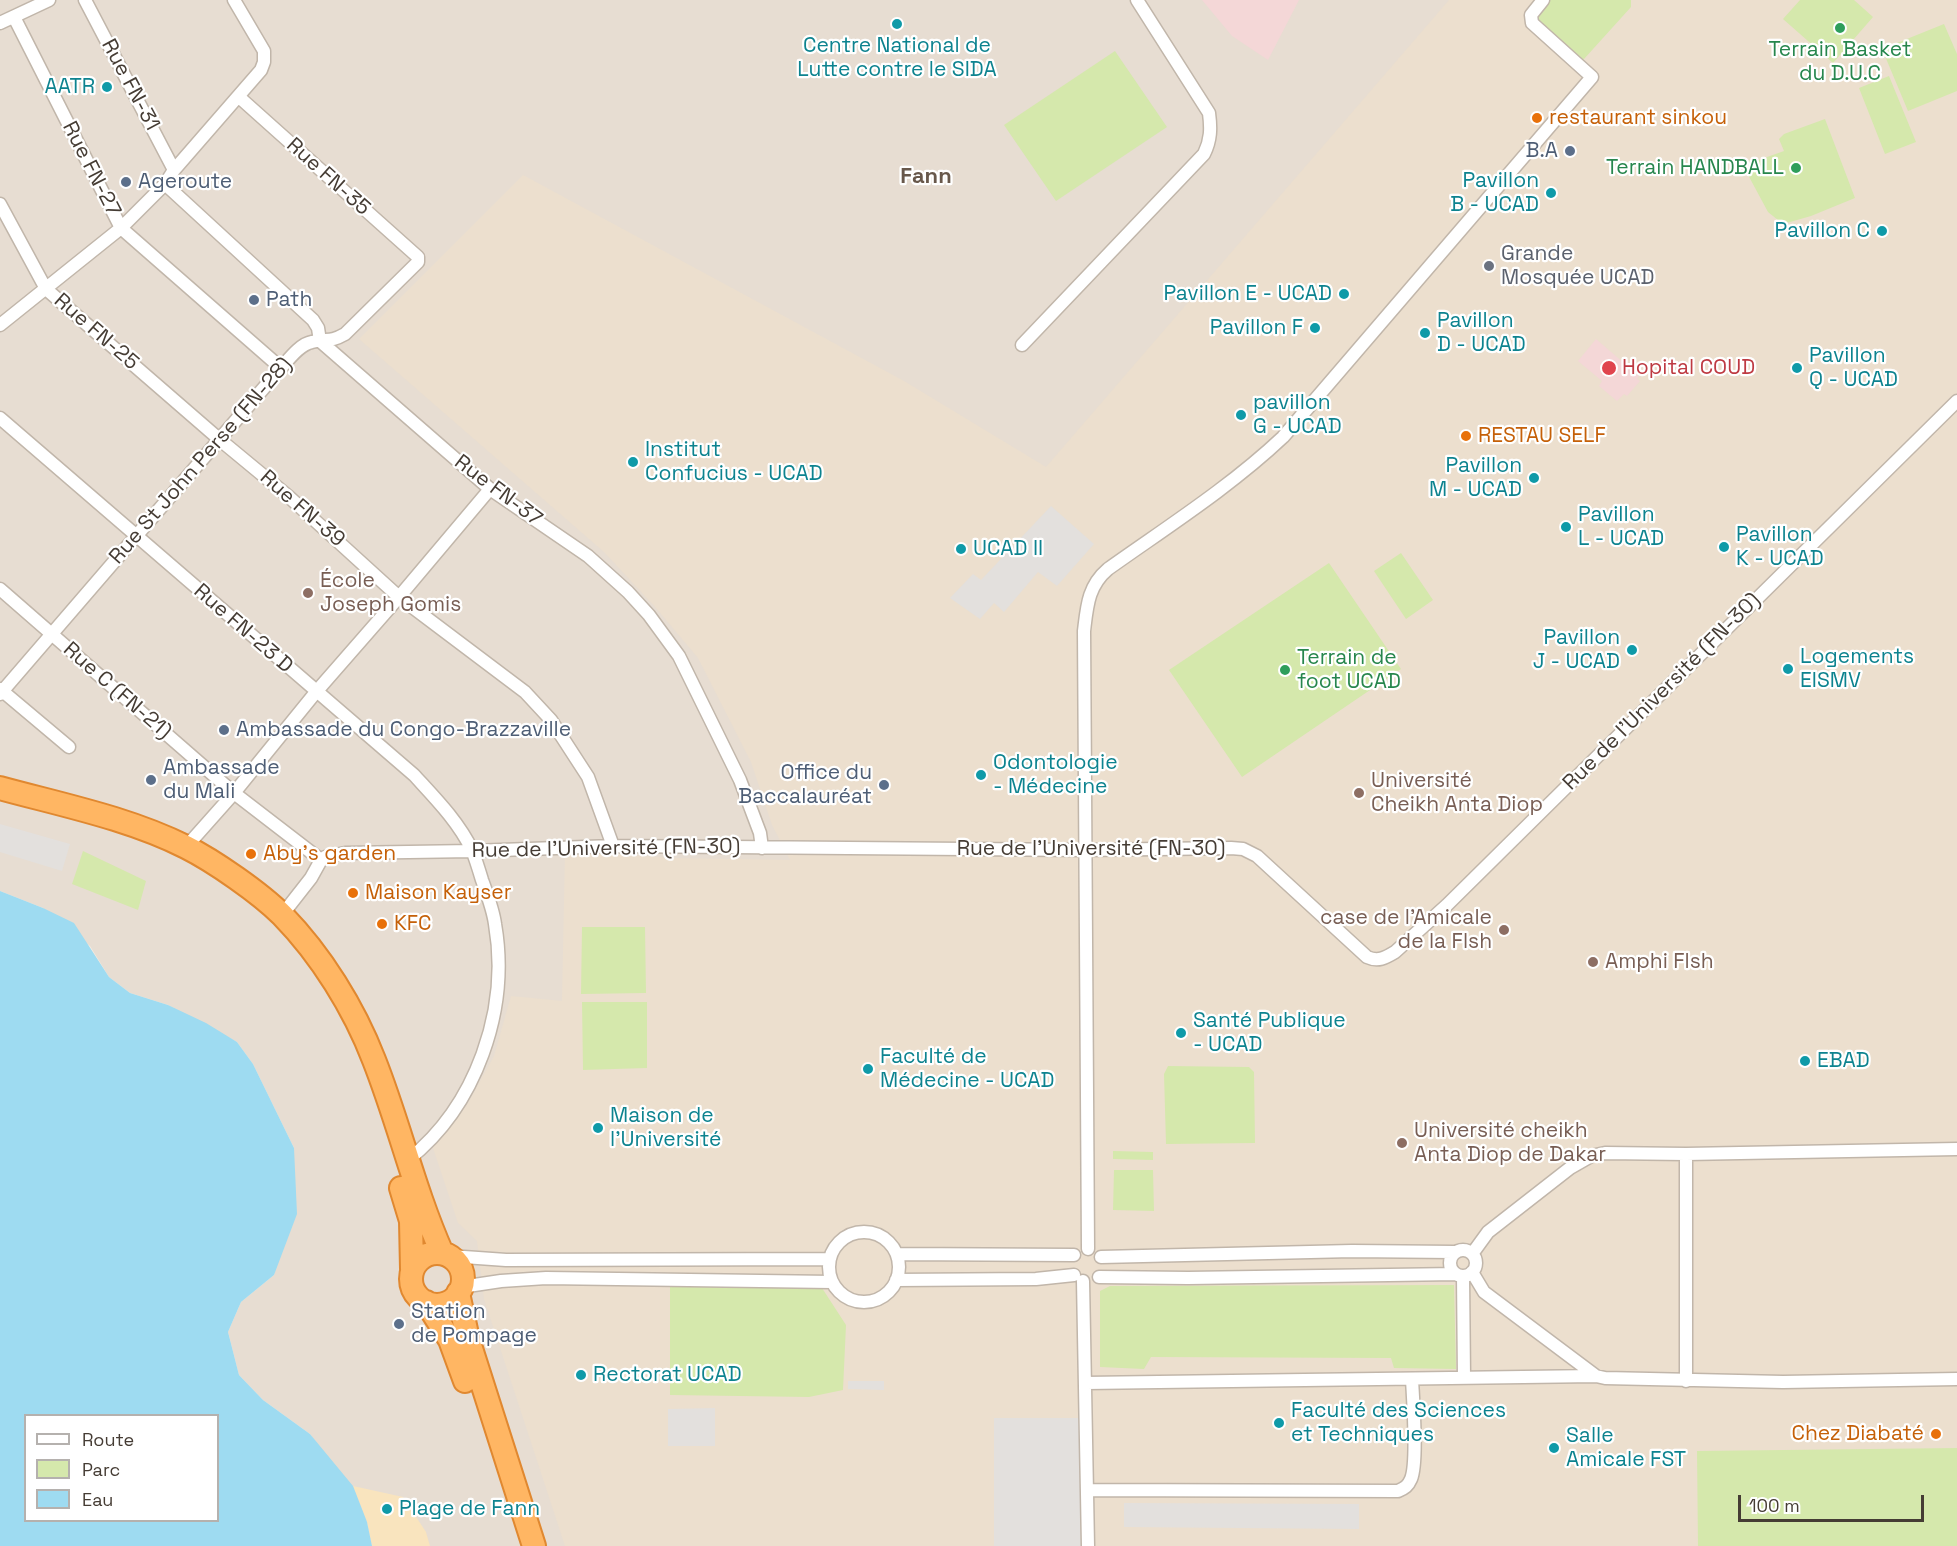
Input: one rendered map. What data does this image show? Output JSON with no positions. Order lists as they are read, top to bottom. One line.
{"streets":{"street":["Rue FN-31","Rue FN-27","Rue FN-35","Rue FN-25","Rue St John Perse (FN-28)","Rue FN-37","Rue FN-39","Rue FN-23 D","Rue C (FN-21)","Rue de l'Université (FN-30)"]},"crossings":[["Rue FN-27","Rue St John Perse (FN-28)"],["Rue FN-35","Rue St John Perse (FN-28)"],["Rue FN-25","Rue St John Perse (FN-28)"],["Rue FN-25","Rue FN-39"],["Rue St John Perse (FN-28)","Rue FN-37"],["Rue St John Perse (FN-28)","Rue FN-39"],["Rue St John Perse (FN-28)","Rue FN-23 D"],["Rue St John Perse (FN-28)","Rue C (FN-21)"],["Rue FN-37","Rue de l'Université (FN-30)"],["Rue FN-39","Rue de l'Université (FN-30)"],["Rue FN-23 D","Rue de l'Université (FN-30)"]],"districts":["Fann"],"places":["Centre National de Lutte contre le SIDA","Terrain Basket du D.U.C","AATR","restaurant sinkou","B.A","Terrain HANDBALL","Ageroute","Pavillon B - UCAD","Pavillon C","Grande Mosquée UCAD","Pavillon E - UCAD","Path","Pavillon F","Pavillon D - UCAD","Hopital COUD","Pavillon Q - UCAD","pavillon G - UCAD","RESTAU SELF","Institut Confucius - UCAD","Pavillon M - UCAD","Pavillon L - UCAD","Pavillon K - UCAD","UCAD II","École Joseph Gomis","Pavillon J - UCAD","Logements EISMV","Terrain de foot UCAD","Ambassade du Congo-Brazzaville","Odontologie - Médecine","Ambassade du Mali","Office du Baccalauréat","Université Cheikh Anta Diop","Aby's garden","Maison Kayser","KFC","case de l'Amicale de la Flsh","Amphi Flsh","Santé Publique - UCAD","EBAD","Faculté de Médecine - UCAD","Maison de l'Université","Université cheikh Anta Diop de Dakar","Station de Pompage","Rectorat UCAD","Faculté des Sciences et Techniques","Chez Diabaté","Salle Amicale FST","Plage de Fann"],"legend":["Route","Parc","Eau"],"scale_bar":"100 m"}
